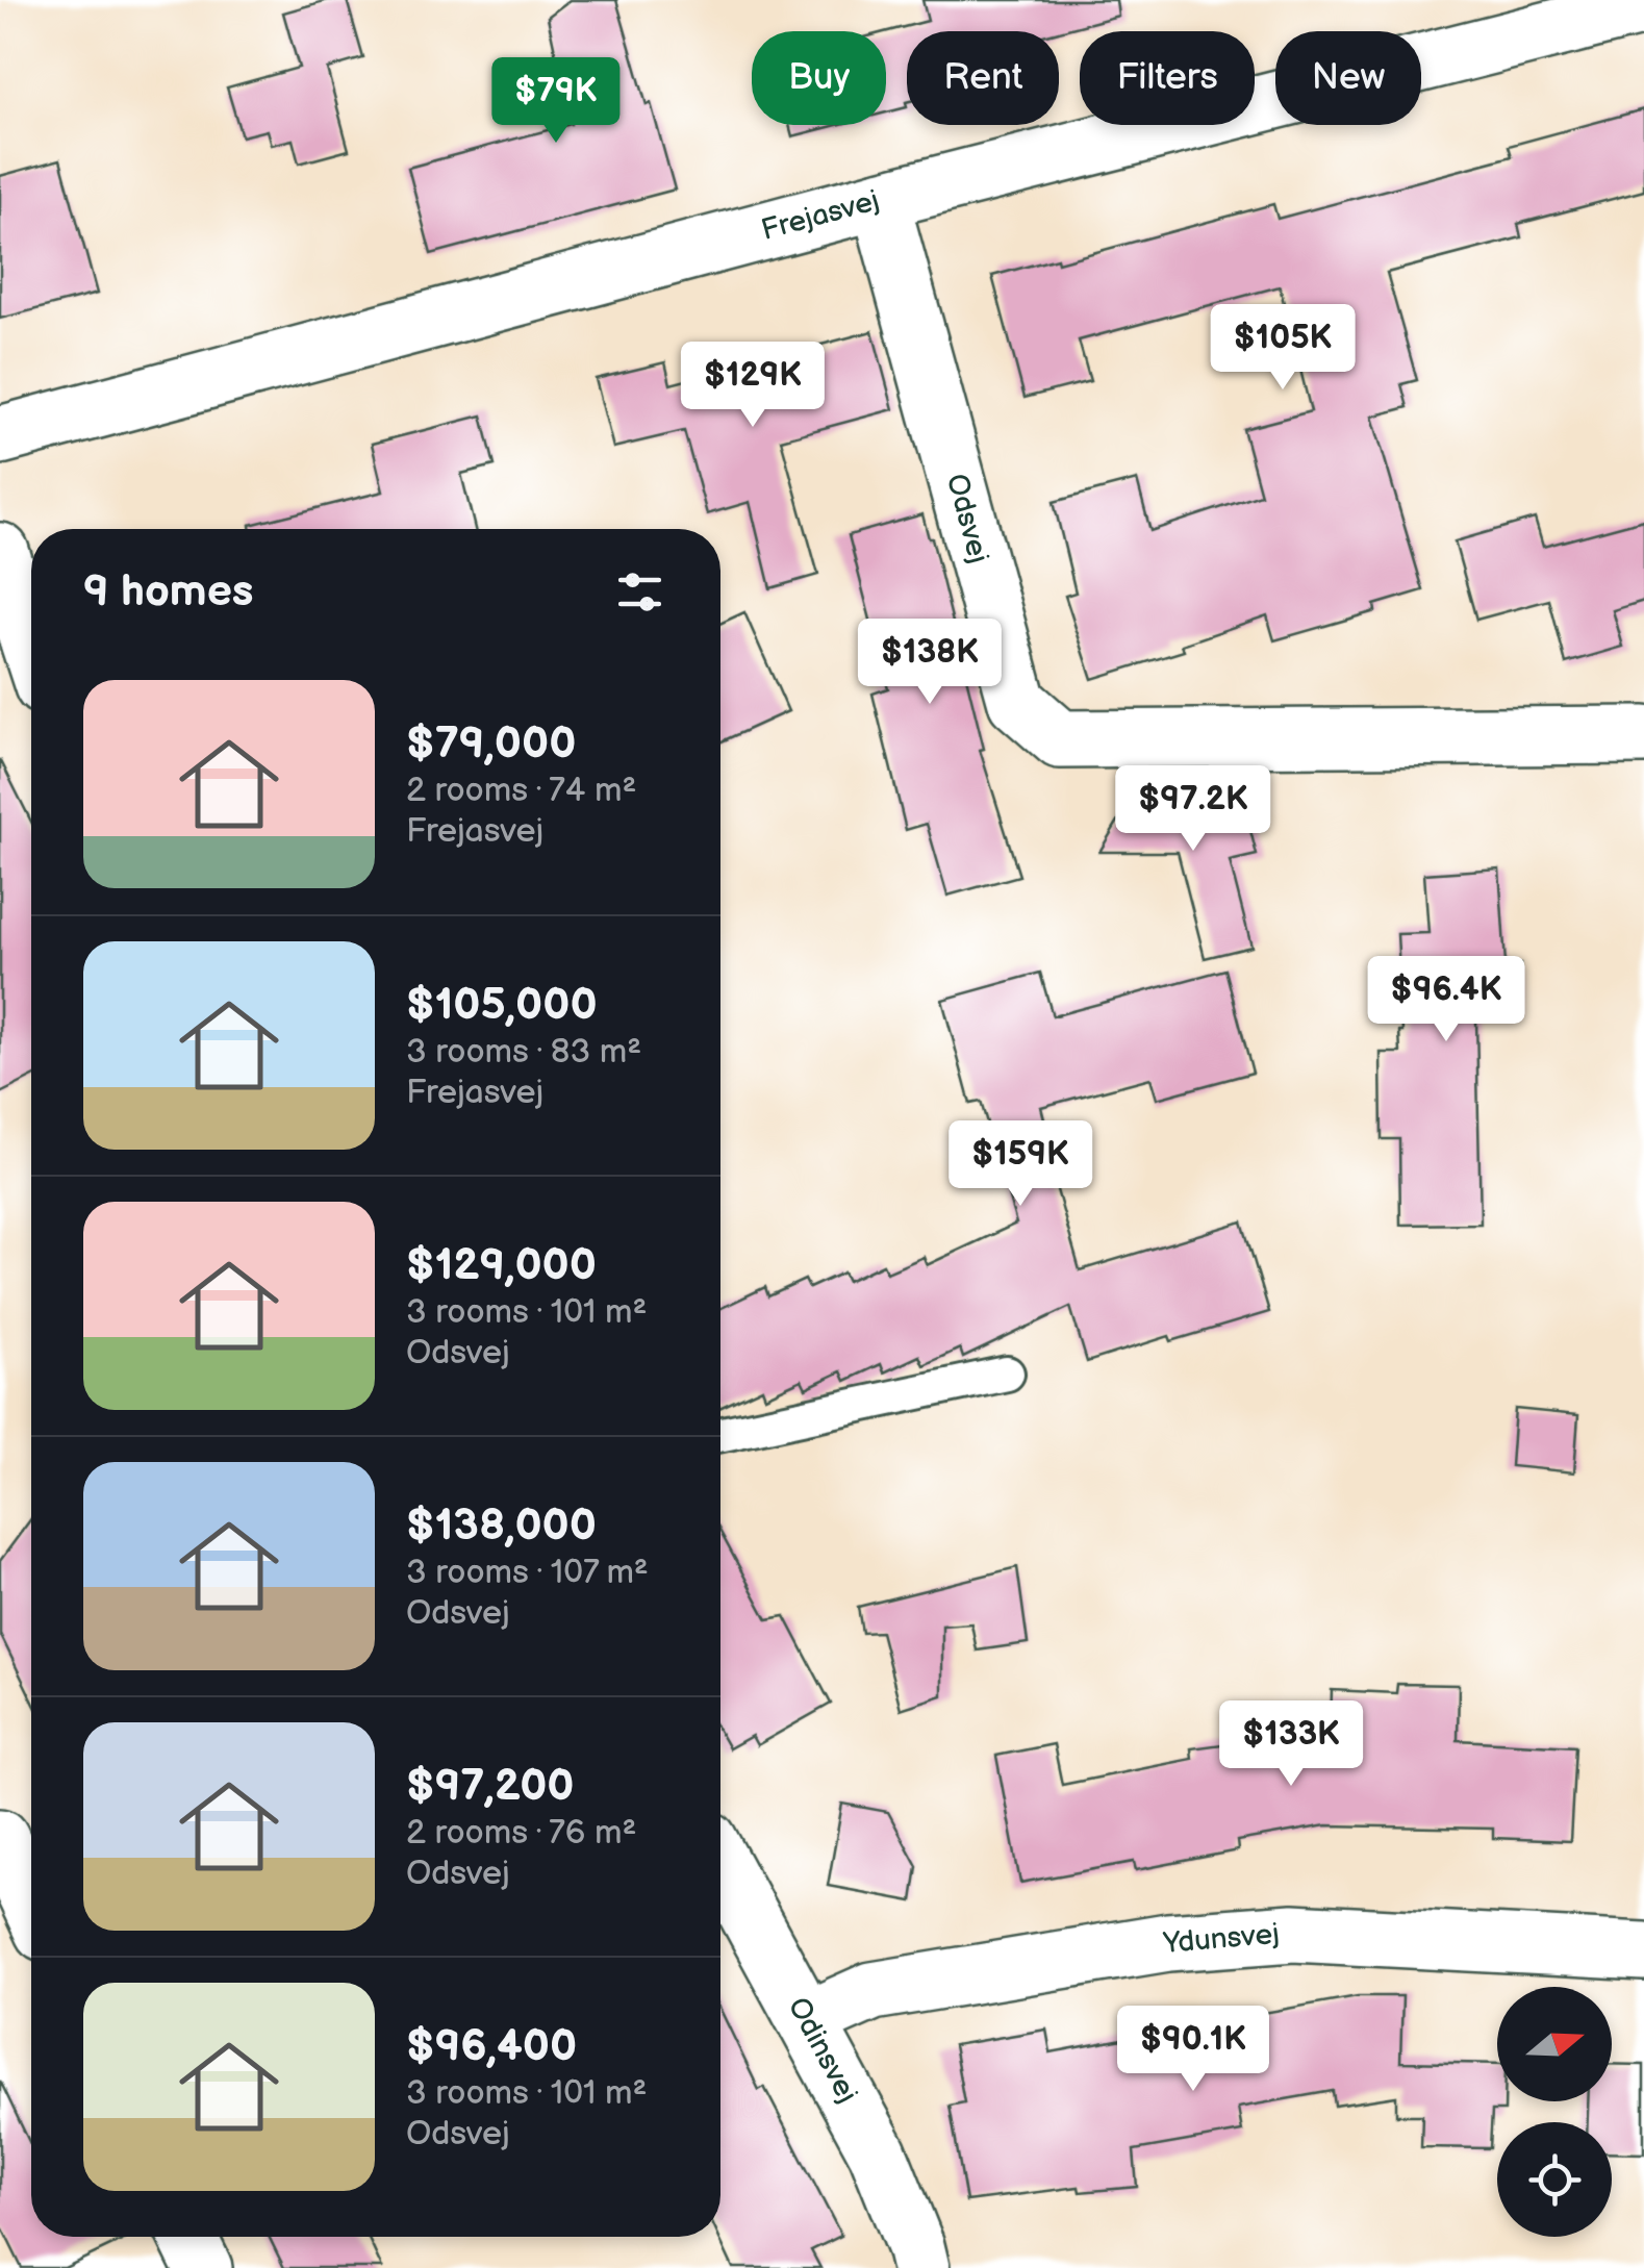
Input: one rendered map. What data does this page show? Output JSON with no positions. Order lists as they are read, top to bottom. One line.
{"streets":{"street":["Frejasvej","Odsvej","Ydunsvej","Odinsvej"]},"crossings":[["Frejasvej","Odsvej"],["Ydunsvej","Odinsvej"]],"north":"right","page":{"chip":["Buy","Rent","Filters","New"],"price":["$79K","$105K","$129K","$138K","$97.2K","$96.4K","$159K","$133K","$90.1K"],"heading":"9 homes","list":[{"name":"$79,000","note":"2 rooms · 74 m² · Frejasvej"},{"name":"$105,000","note":"3 rooms · 83 m² · Frejasvej"},{"name":"$129,000","note":"3 rooms · 101 m² · Odsvej"},{"name":"$138,000","note":"3 rooms · 107 m² · Odsvej"},{"name":"$97,200","note":"2 rooms · 76 m² · Odsvej"},{"name":"$96,400","note":"3 rooms · 101 m² · Odsvej"}]}}
